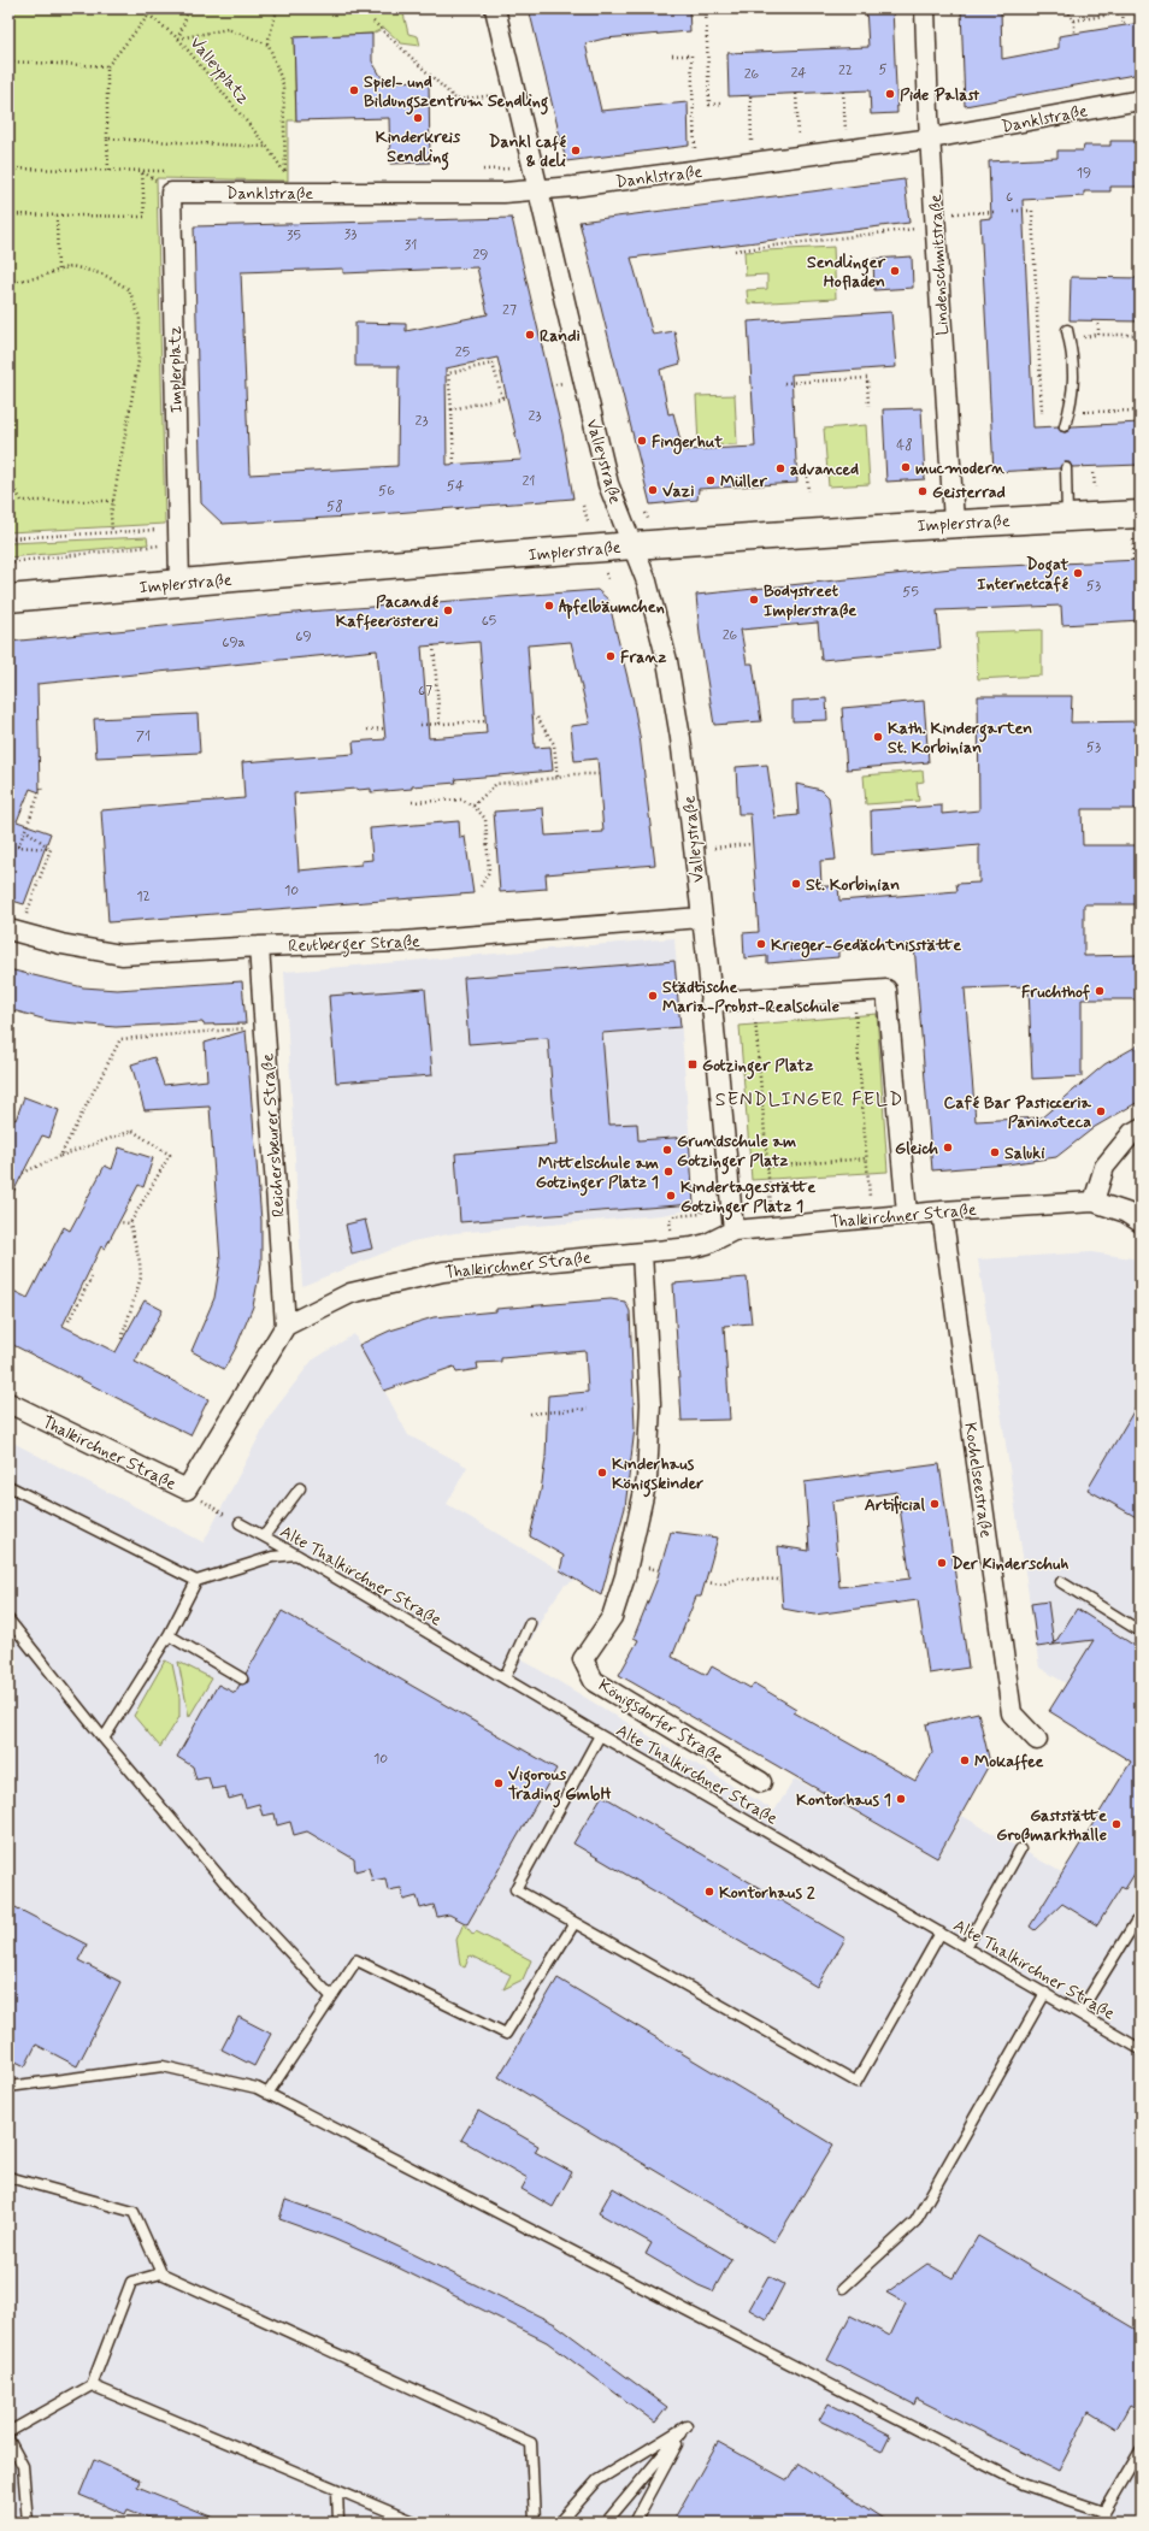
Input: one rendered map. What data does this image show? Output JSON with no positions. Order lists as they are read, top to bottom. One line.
{"streets":{"main road":["Implerstraße"],"street":["Danklstraße","Lindenschmitstraße","Implerplatz","Valleystraße","Reutberger Straße","Reichersbeurer Straße","Thalkirchner Straße","Kochelseestraße","Königsdorfer Straße"],"lane":["Alte Thalkirchner Straße"],"path":["Valleyplatz"]},"crossings":[["Danklstraße","Lindenschmitstraße"],["Danklstraße","Implerplatz"],["Danklstraße","Valleystraße"],["Lindenschmitstraße","Implerstraße"],["Implerplatz","Implerstraße"],["Valleystraße","Implerstraße"],["Valleystraße","Reutberger Straße"],["Reutberger Straße","Reichersbeurer Straße"],["Reichersbeurer Straße","Thalkirchner Straße"],["Thalkirchner Straße","Kochelseestraße"],["Thalkirchner Straße","Königsdorfer Straße"]],"districts":["SENDLINGER FELD"],"places":{"other":["Spiel- und Bildungszentrum Sendling","Pide Palast","Kinderkreis Sendling","Dankl café & deli","Sendlinger Hofladen","Randi","Fingerhut","mucmodern","advanced","Müller","Vazi","Geisterrad","Dogat Internetcafé","Bodystreet Implerstraße","Apfelbäumchen","Pacandé Kaffeerösterei","Franz","Kath. Kindergarten St. Korbinian","St. Korbinian","Krieger-Gedächtnisstätte","Fruchthof","Städtische Maria-Probst-Realschule","Café Bar Pasticceria Paninoteca","Gleich","Grundschule am Gotzinger Platz","Saluki","Mittelschule am Gotzinger Platz 1","Kindertagesstätte Gotzinger Platz 1","Kinderhaus Königskinder","Artificial","Der Kinderschuh","Mokaffee","Vigorous Trading GmbH","Kontorhaus 1","Gaststätte Großmarkthalle","Kontorhaus 2"],"transit":["Gotzinger Platz"]},"house_numbers":["5","22","24","26","19","6","33","35","31","29","27","25","23","23","48","21","54","56","58","53","55","65","26","69","69a","67","71","53","10","12","10"]}
